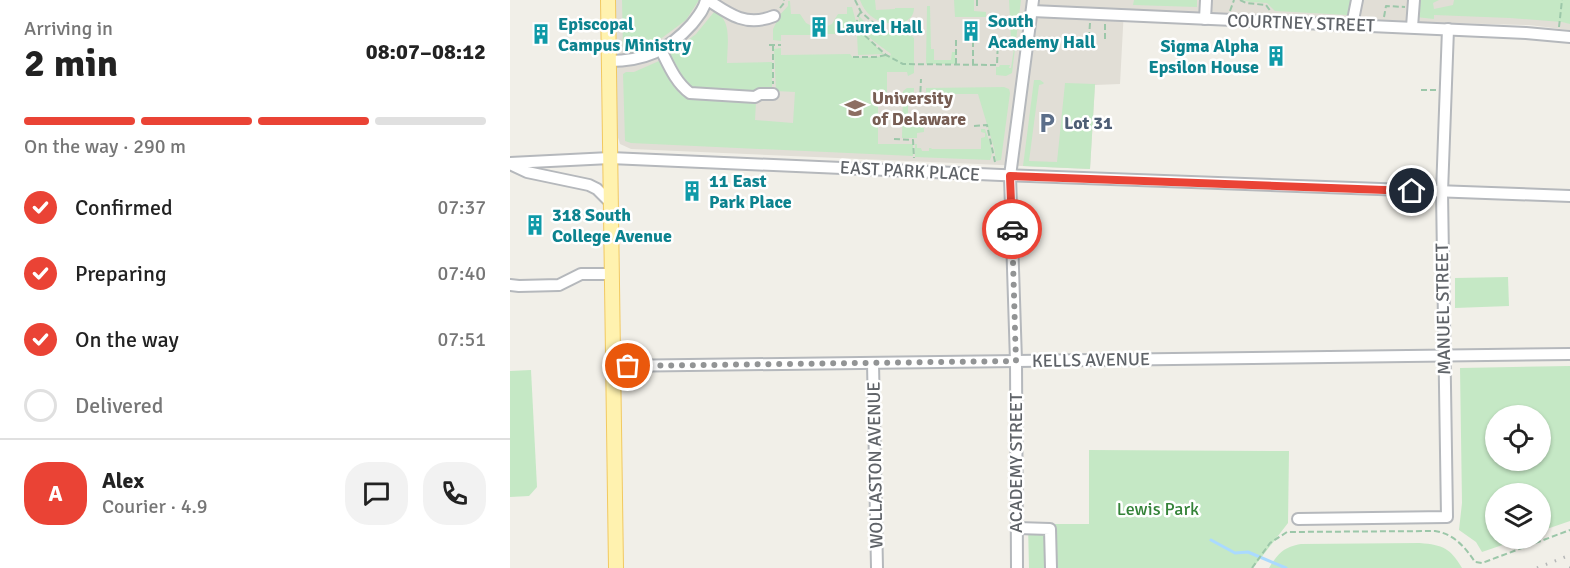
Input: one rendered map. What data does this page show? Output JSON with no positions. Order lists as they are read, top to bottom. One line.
{"streets":{"street":["COURTNEY STREET","EAST PARK PLACE","MANUEL STREET","KELLS AVENUE","ACADEMY STREET","WOLLASTON AVENUE"]},"crossings":[["COURTNEY STREET","MANUEL STREET"],["COURTNEY STREET","ACADEMY STREET"],["EAST PARK PLACE","MANUEL STREET"],["EAST PARK PLACE","ACADEMY STREET"],["MANUEL STREET","KELLS AVENUE"],["KELLS AVENUE","ACADEMY STREET"],["KELLS AVENUE","WOLLASTON AVENUE"]],"parks":["Lewis Park"],"places":{"building":["Laurel Hall","South Academy Hall","Episcopal Campus Ministry","Sigma Alpha Epsilon House","11 East Park Place","318 South College Avenue"],"school or university":["University of Delaware"],"parking":["Lot 31"]},"page":{"heading":["2 min","Arriving in","08:07–08:12"],"panel":["Alex","Courier · 4.9"],"bar":"On the way · 290 m","list":[["Confirmed","07:37"],["Preparing","07:40"],["On the way","07:51"],"Delivered"],"round":"A"}}
